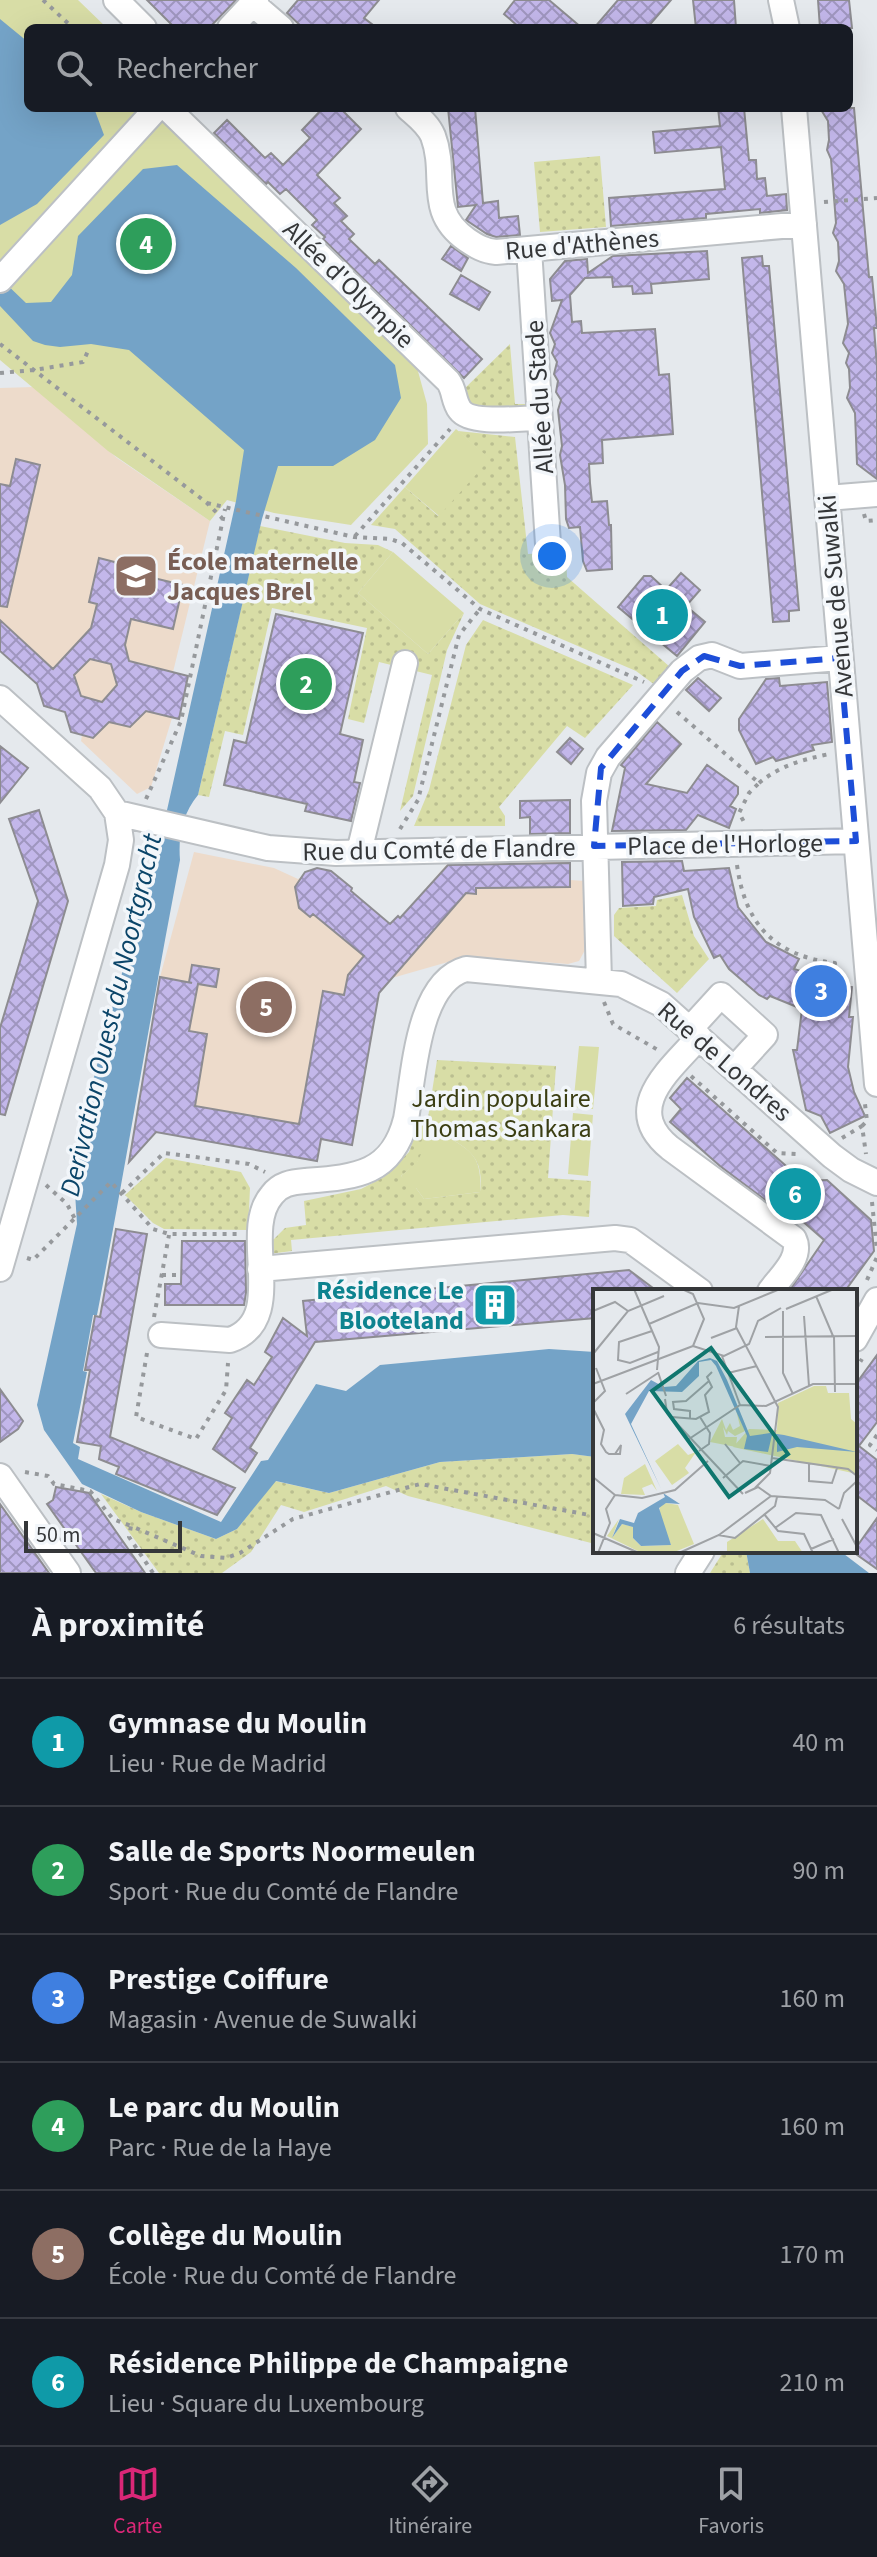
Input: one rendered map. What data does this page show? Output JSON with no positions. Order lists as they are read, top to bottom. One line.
{"streets":{"street":["Rue d'Athènes","Allée d'Olympie","Allée du Stade","Avenue de Suwalki","Place de l'Horloge","Rue du Comté de Flandre","Rue de Londres"]},"crossings":[["Rue d'Athènes","Allée du Stade"],["Rue d'Athènes","Avenue de Suwalki"],["Avenue de Suwalki","Place de l'Horloge"],["Place de l'Horloge","Rue du Comté de Flandre"]],"water":["Derivation Ouest du Noortgracht"],"parks":["Jardin populaire Thomas Sankara"],"places":{"school or university":["École maternelle Jacques Brel"],"building":["Résidence Le Blooteland"]},"scale_bar":"50 m","page":{"search":"Rechercher","pins":["4","1","2","3","5","6"],"scale":"50 m","heading":["À proximité","6 résultats"],"list":[{"mark":"1","name":"Gymnase du Moulin","note":"Lieu · Rue de Madrid","value":"40 m"},{"mark":"2","name":"Salle de Sports Noormeulen","note":"Sport · Rue du Comté de Flandre","value":"90 m"},{"mark":"3","name":"Prestige Coiffure","note":"Magasin · Avenue de Suwalki","value":"160 m"},{"mark":"4","name":"Le parc du Moulin","note":"Parc · Rue de la Haye","value":"160 m"},{"mark":"5","name":"Collège du Moulin","note":"École · Rue du Comté de Flandre","value":"170 m"},{"mark":"6","name":"Résidence Philippe de Champaigne","note":"Lieu · Square du Luxembourg","value":"210 m"}],"nav":["Carte","Itinéraire","Favoris"]}}
